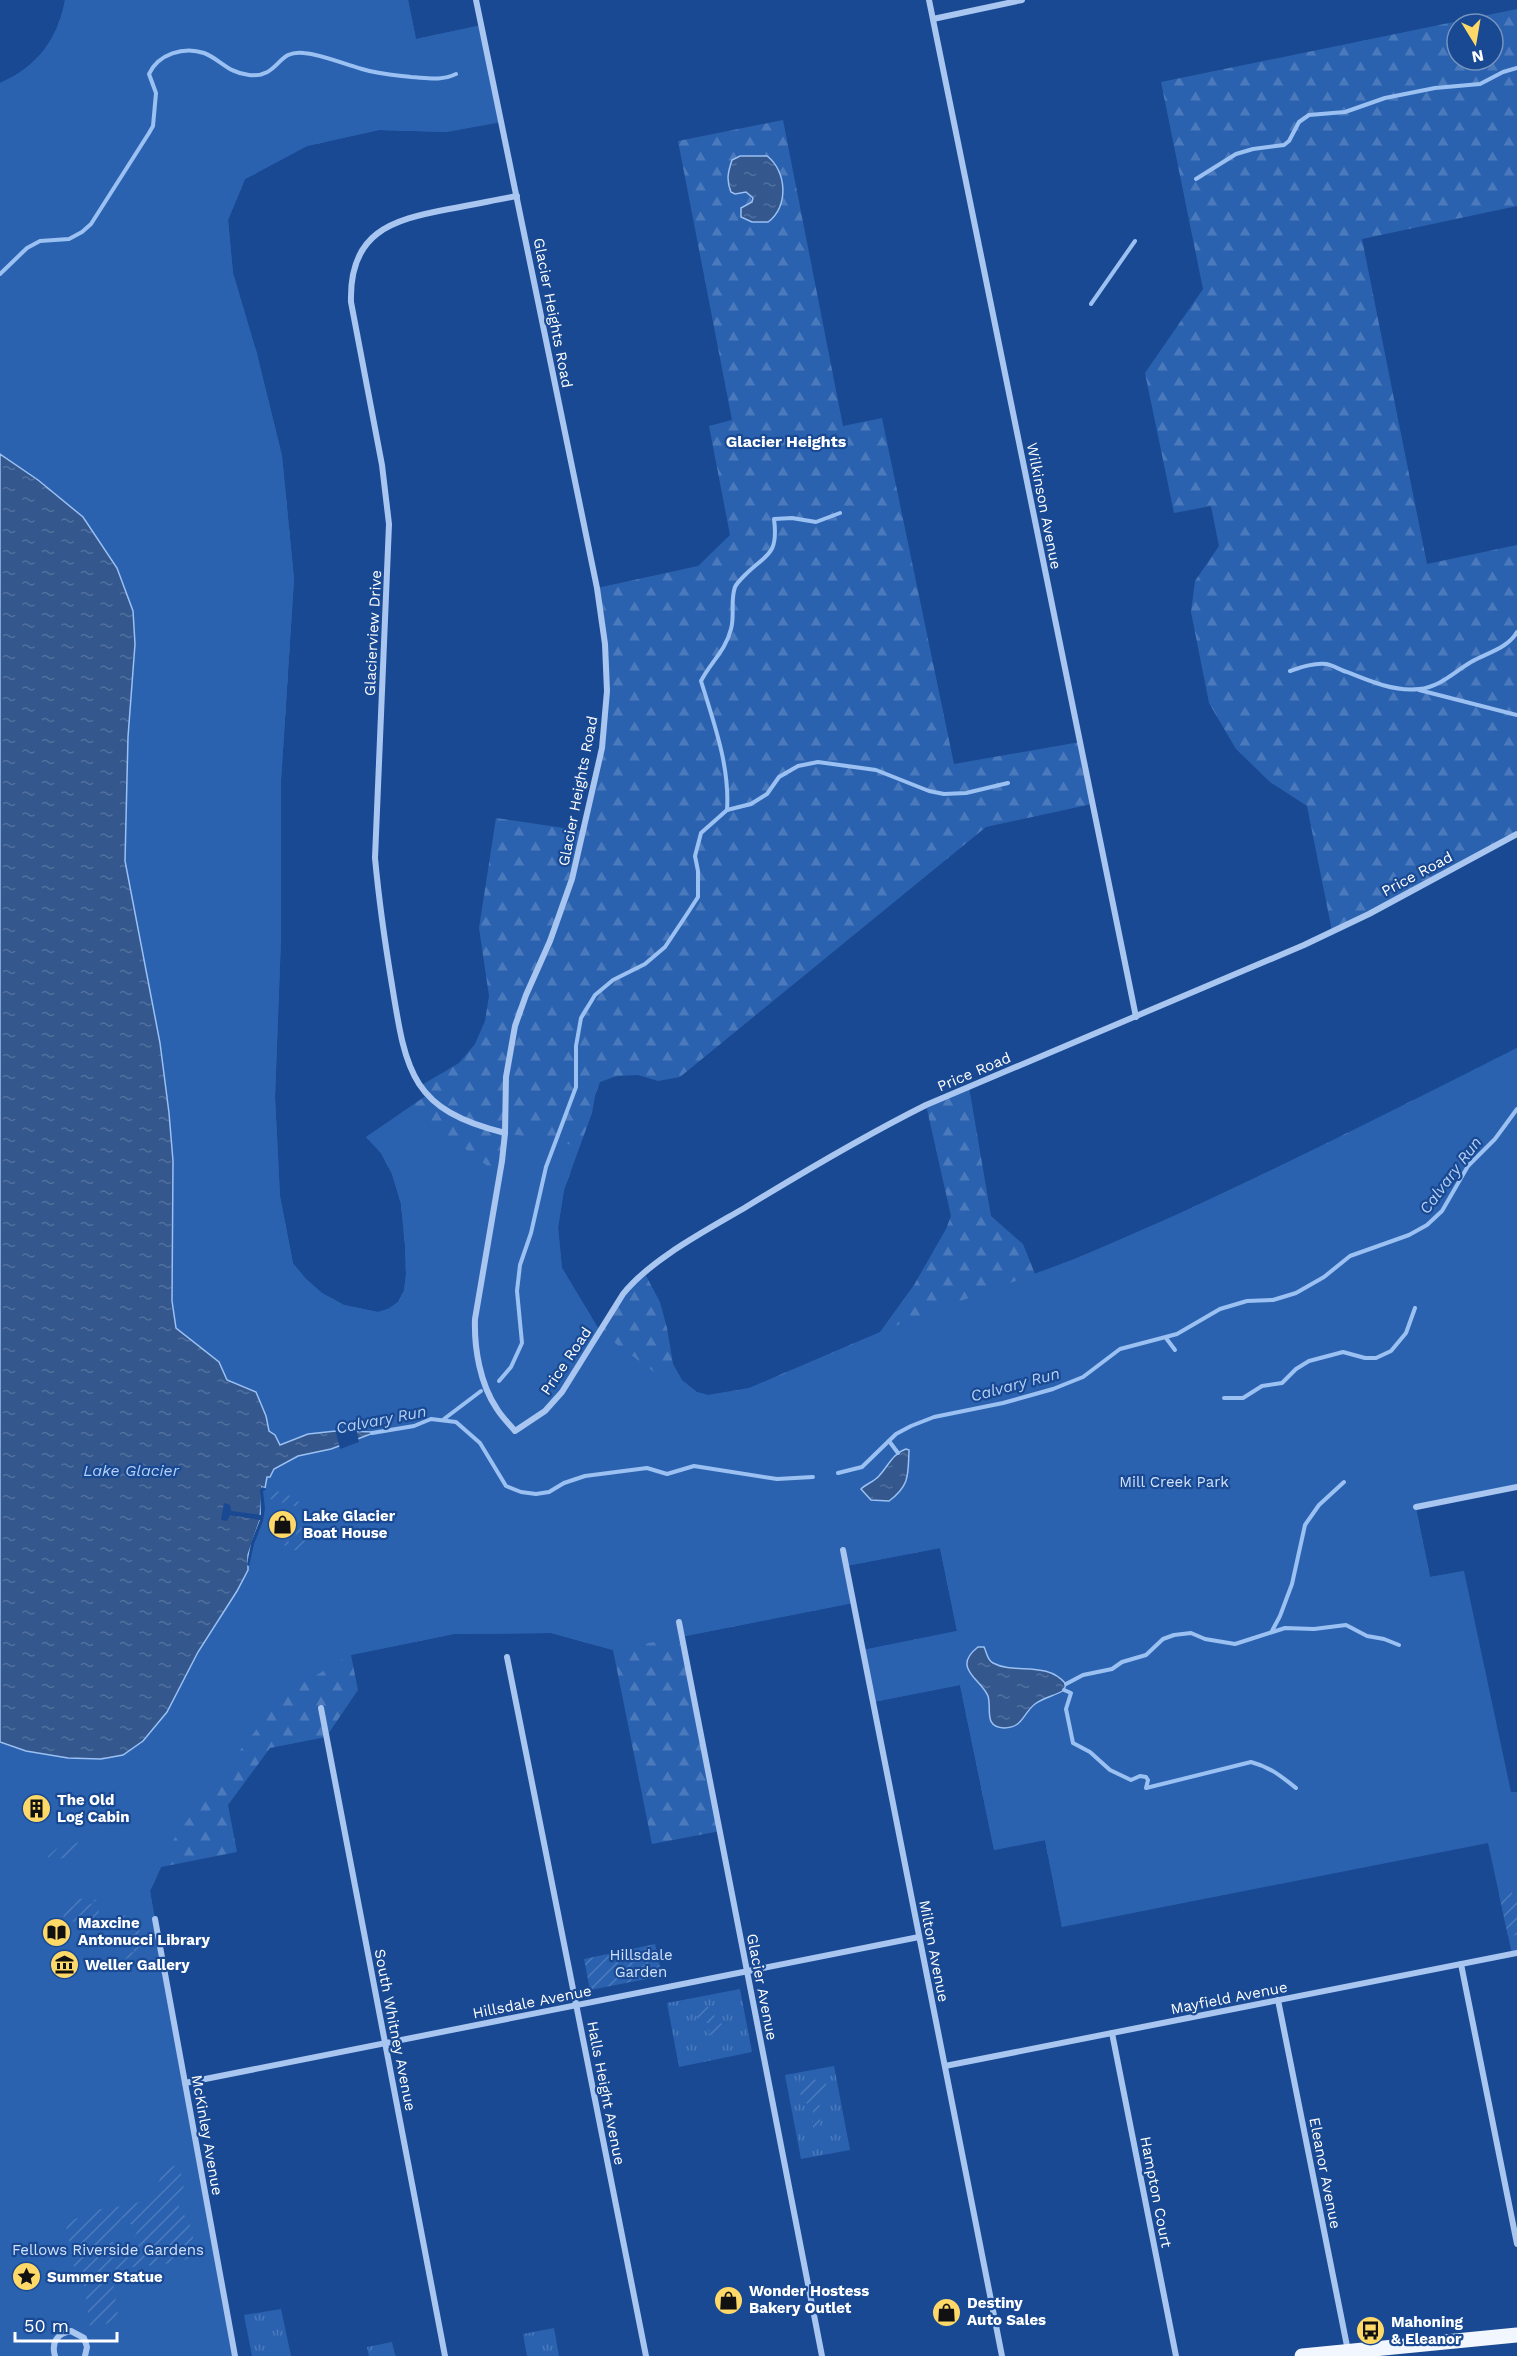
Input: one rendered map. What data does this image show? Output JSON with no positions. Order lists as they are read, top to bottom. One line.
{"streets":{"street":["Glacier Heights Road","Wilkinson Avenue","Glacierview Drive","Price Road","Milton Avenue","Glacier Avenue","Mayfield Avenue","Hillsdale Avenue","South Whitney Avenue","Halls Height Avenue","McKinley Avenue","Eleanor Avenue","Hampton Court"]},"crossings":[["Glacier Heights Road","Glacierview Drive"],["Glacier Heights Road","Price Road"],["Wilkinson Avenue","Price Road"],["Milton Avenue","Mayfield Avenue"],["Milton Avenue","Hillsdale Avenue"],["Glacier Avenue","Hillsdale Avenue"],["Mayfield Avenue","Eleanor Avenue"],["Mayfield Avenue","Hampton Court"],["Hillsdale Avenue","South Whitney Avenue"],["Hillsdale Avenue","Halls Height Avenue"],["Hillsdale Avenue","McKinley Avenue"]],"districts":["Glacier Heights"],"water":["Calvary Run","Lake Glacier"],"parks":["Mill Creek Park","Hillsdale Garden","Fellows Riverside Gardens"],"places":{"shop":["Lake Glacier Boat House","Wonder Hostess Bakery Outlet","Destiny Auto Sales"],"building":["The Old Log Cabin"],"library":["Maxcine Antonucci Library"],"museum":["Weller Gallery"],"place":["Summer Statue"],"bus stop":["Mahoning & Eleanor"]},"scale_bar":"50 m","north":"bottom"}
